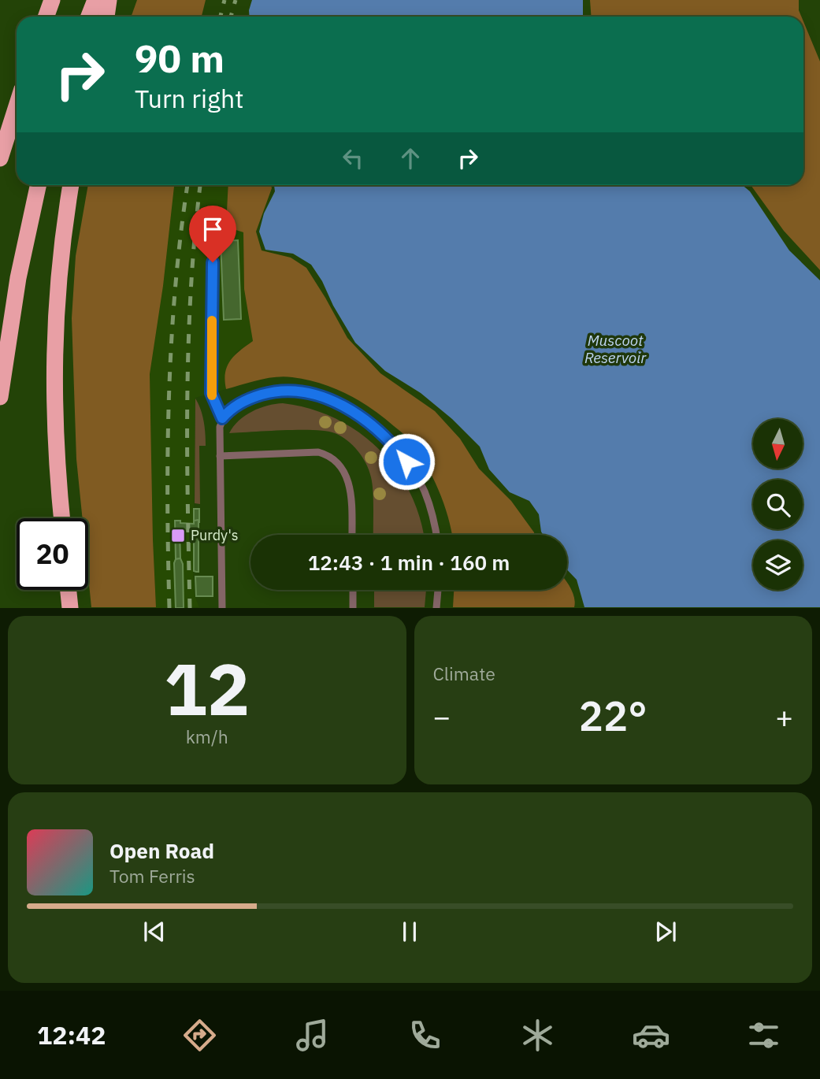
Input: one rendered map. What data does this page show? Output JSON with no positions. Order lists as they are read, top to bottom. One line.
{"water":["Muscoot Reservoir"],"places":{"transit":["Purdy's"]},"north":"bottom","page":{"turn":["90 m","Turn right"],"limit":"20","trip":"12:43 · 1 min · 160 m","tile":[["12","km/h"],"Climate"],"heat":["−","22°","+"],"song":["Open Road","Tom Ferris"],"tabs":"12:42"}}
